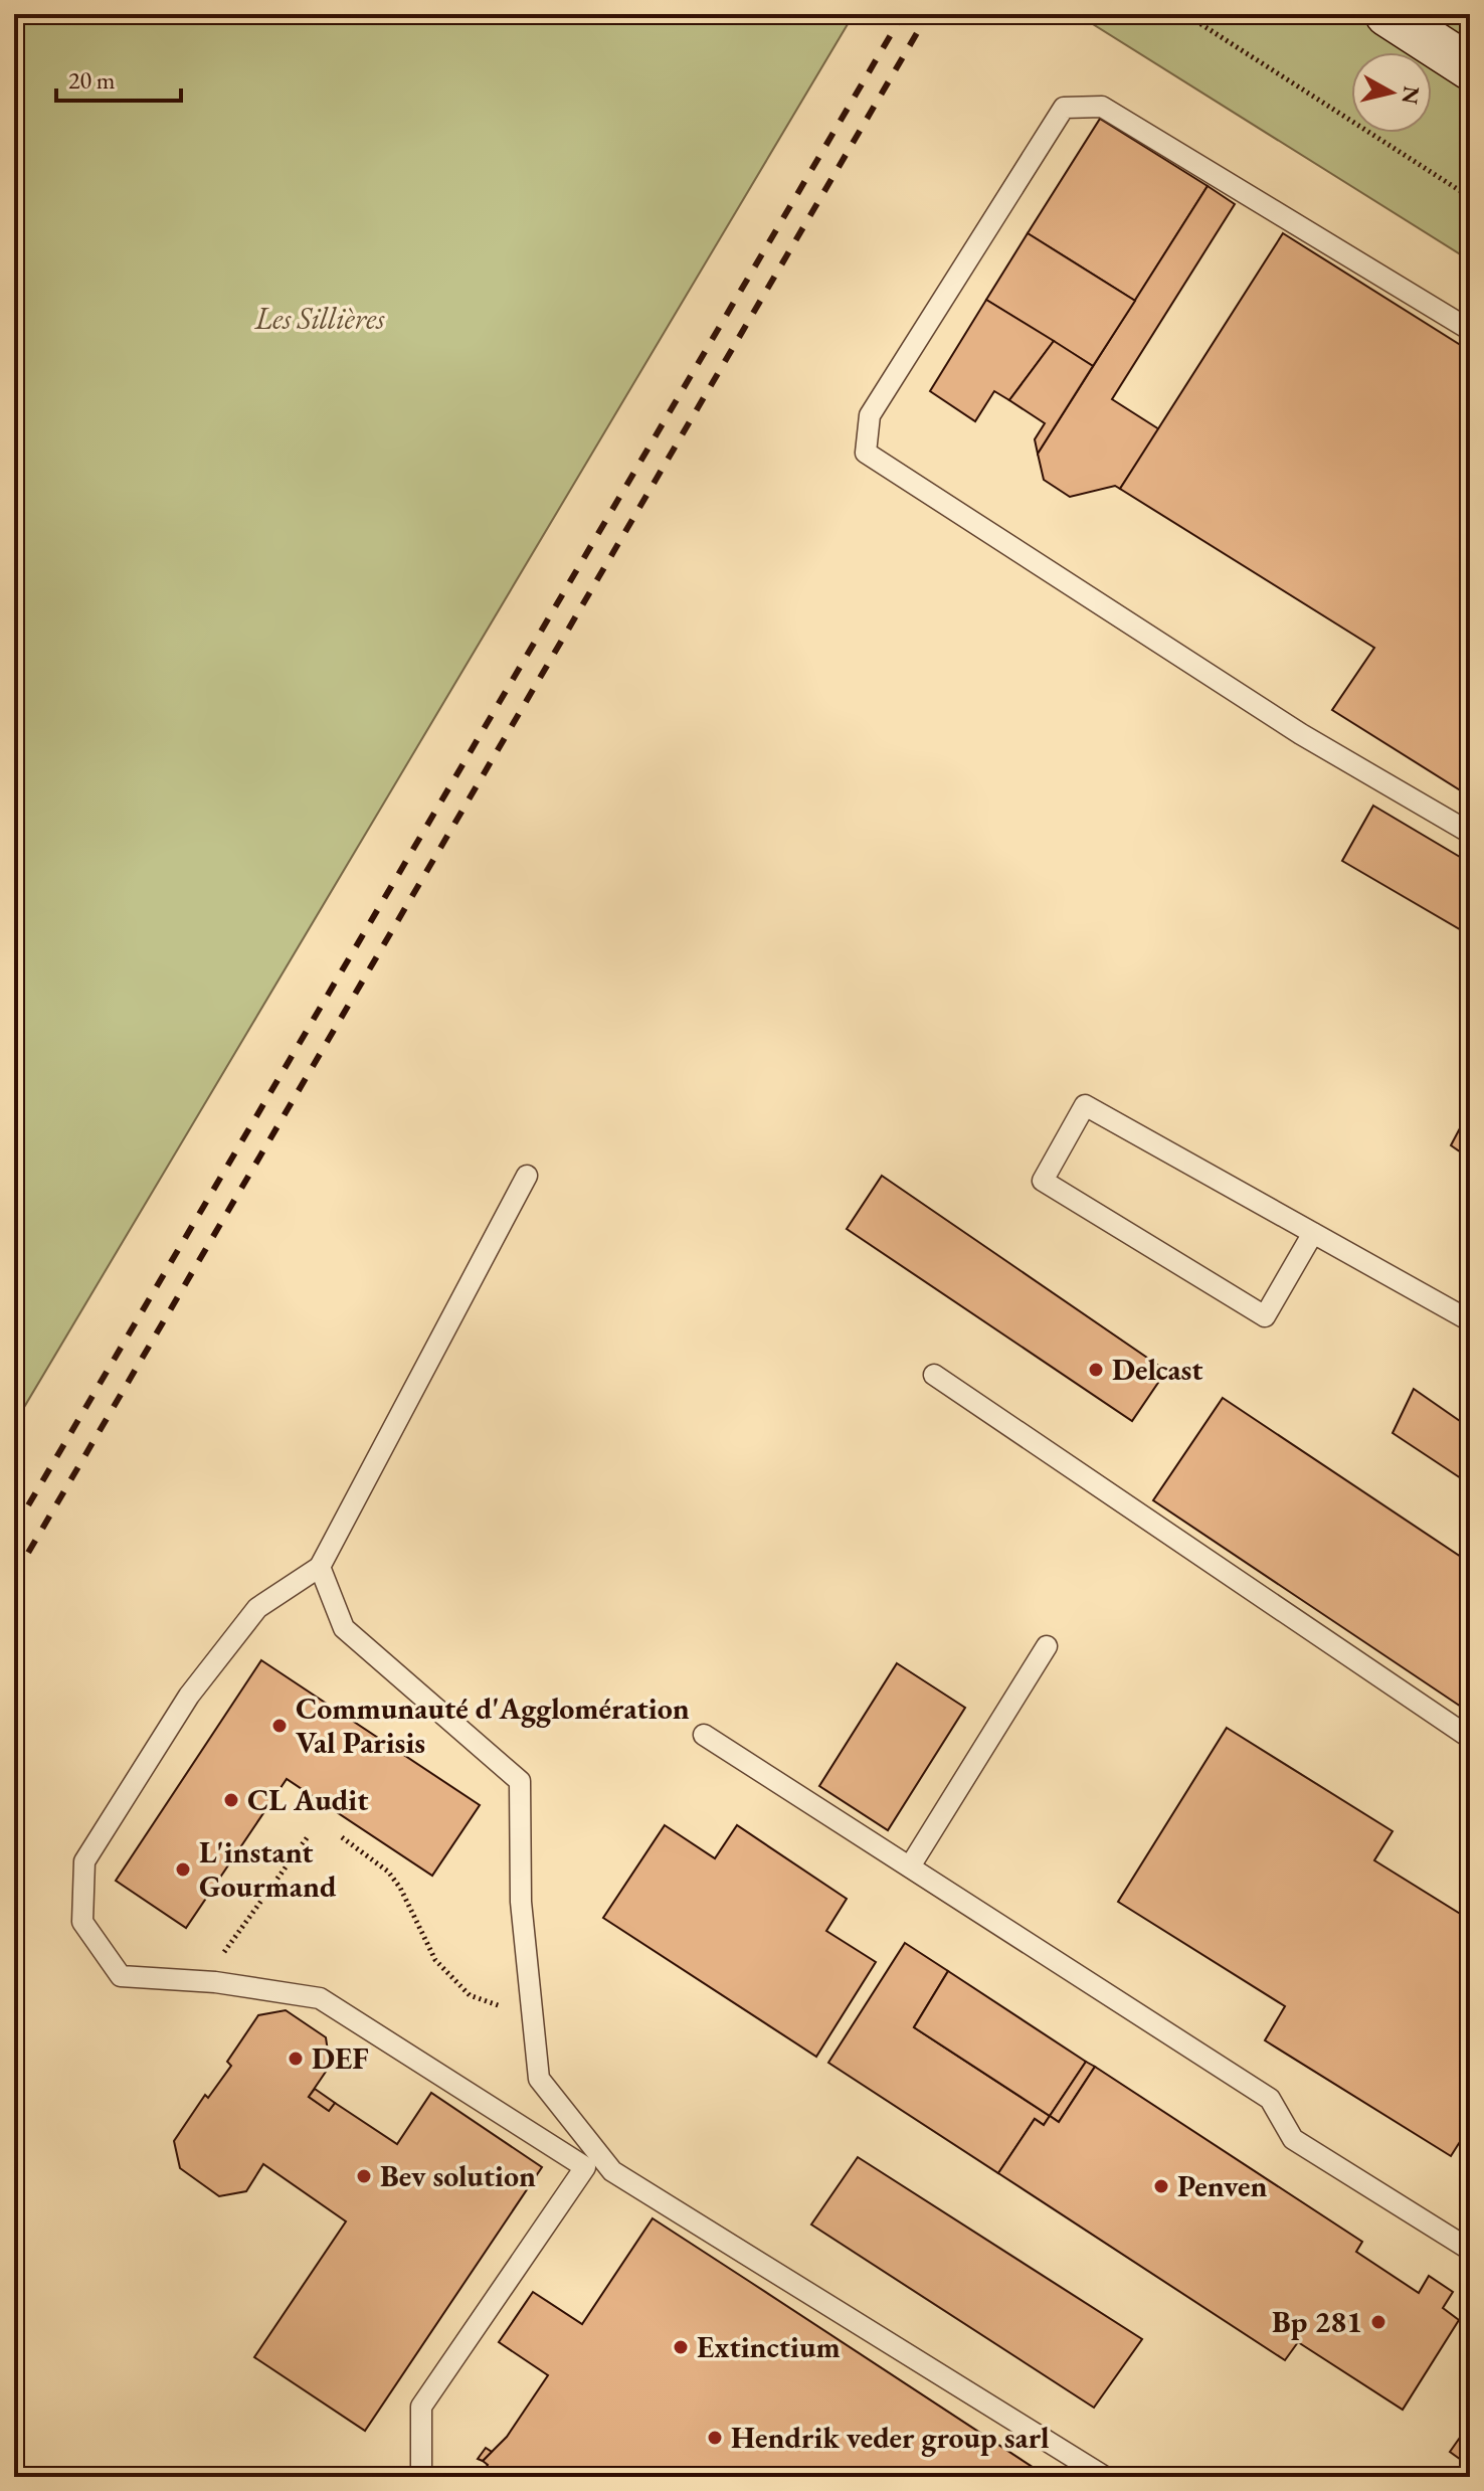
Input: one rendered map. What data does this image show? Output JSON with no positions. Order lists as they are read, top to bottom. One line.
{"parks":["Les Sillières"],"places":["Delcast","Communauté d'Agglomération Val Parisis","CL Audit","L'instant Gourmand","DEF","Bev solution","Penven","Bp 281","Extinctium","Hendrik veder group sarl"],"scale_bar":"20 m","north":"right"}
